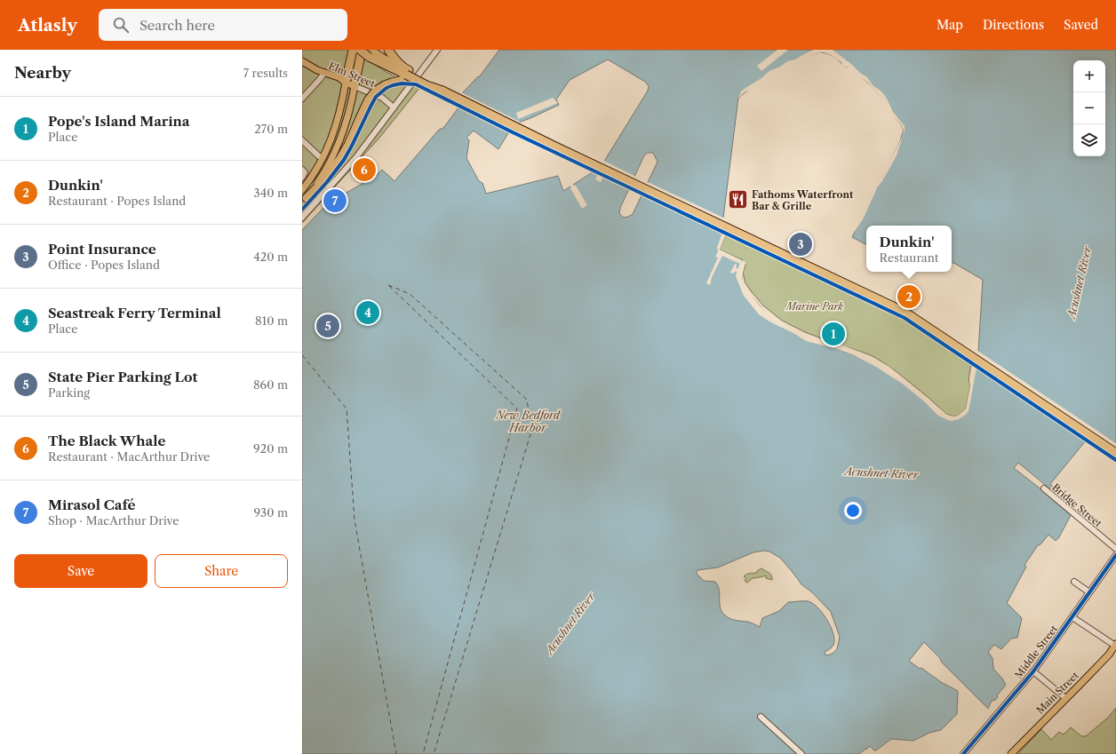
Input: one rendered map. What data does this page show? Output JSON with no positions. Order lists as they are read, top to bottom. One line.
{"streets":{"main road":["Elm Street","Main Street"],"street":["Bridge Street","Middle Street"]},"water":["Acushnet River","New Bedford Harbor"],"parks":["Marine Park"],"places":{"restaurant":["Fathoms Waterfront Bar & Grille"]},"page":{"header":"Atlasly","search":"Search here","nav":["Map","Directions","Saved"],"heading":["Nearby","7 results"],"map_buttons":["+","−"],"list":[{"mark":"1","name":"Pope's Island Marina","note":"Place","value":"270 m"},{"mark":"2","name":"Dunkin'","note":"Restaurant · Popes Island","value":"340 m"},{"mark":"3","name":"Point Insurance","note":"Office · Popes Island","value":"420 m"},{"mark":"4","name":"Seastreak Ferry Terminal","note":"Place","value":"810 m"},{"mark":"5","name":"State Pier Parking Lot","note":"Parking","value":"860 m"},{"mark":"6","name":"The Black Whale","note":"Restaurant · MacArthur Drive","value":"920 m"},{"mark":"7","name":"Mirasol Café","note":"Shop · MacArthur Drive","value":"930 m"}],"pins":["6","7","3","2","4","5","1"],"popup":["Dunkin'","Restaurant"],"buttons":["Save","Share"]}}
